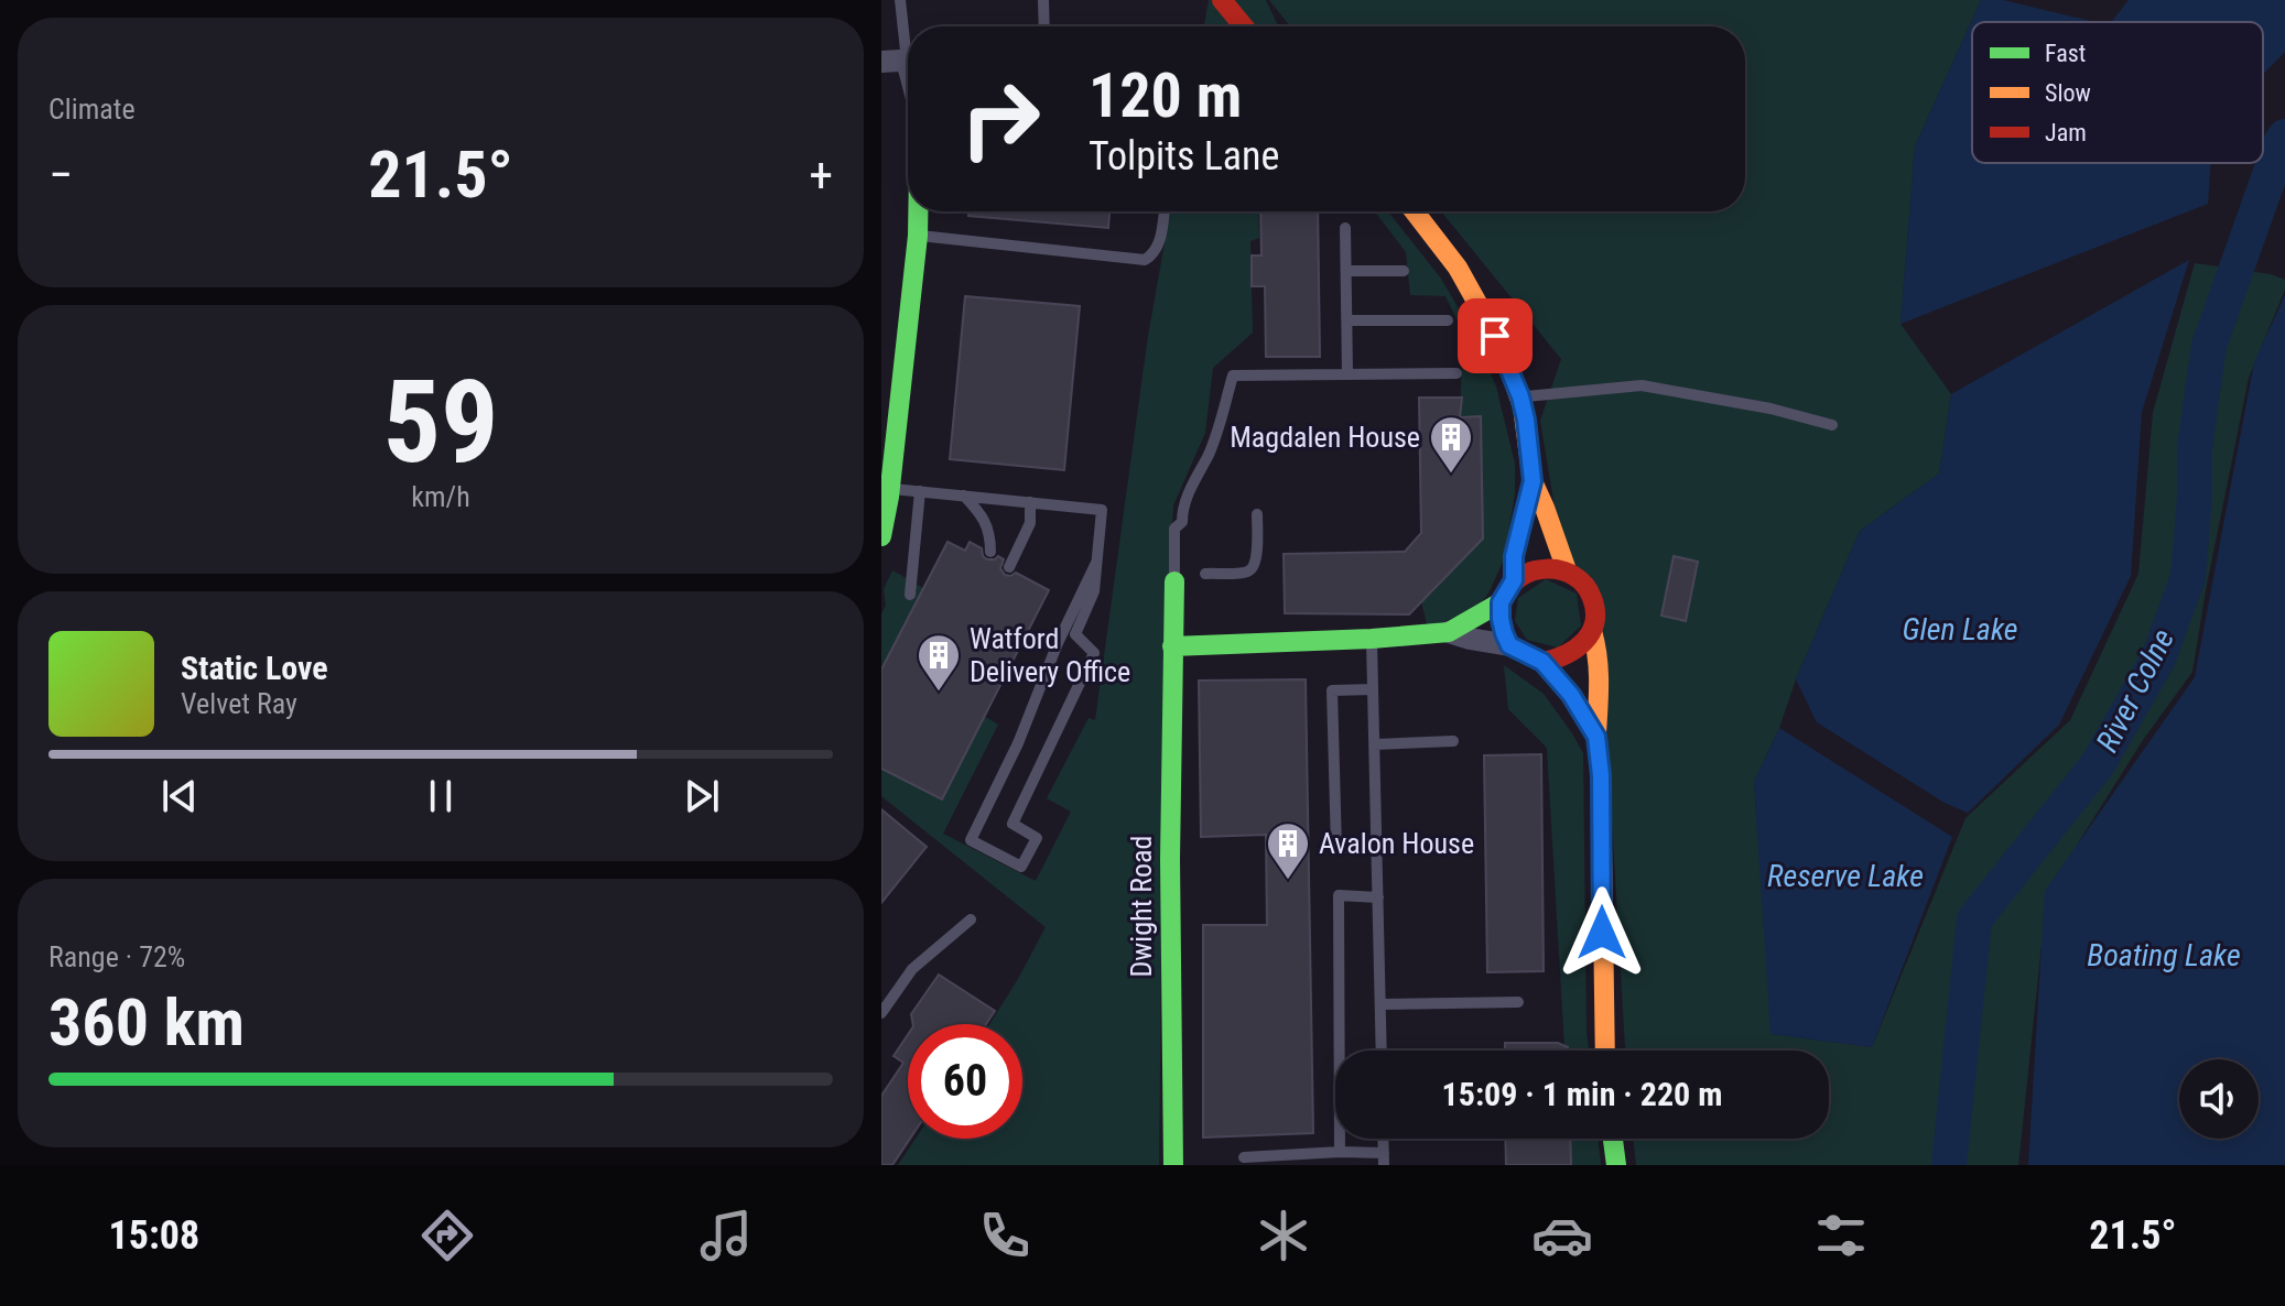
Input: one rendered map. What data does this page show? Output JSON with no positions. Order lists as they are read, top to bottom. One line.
{"streets":{"main road":["Dwight Road"]},"water":["Glen Lake","River Colne","Reserve Lake","Boating Lake"],"places":{"building":["Magdalen House","Watford Delivery Office","Avalon House"]},"legend":["Fast","Slow","Jam"],"page":{"tile":["Climate",["59","km/h"],["Range · 72%","360 km"]],"turn":["120 m","Tolpits Lane"],"heat":["−","21.5°","+"],"song":["Static Love","Velvet Ray"],"limit":"60","trip":"15:09 · 1 min · 220 m","tabs":["15:08","21.5°"]}}
